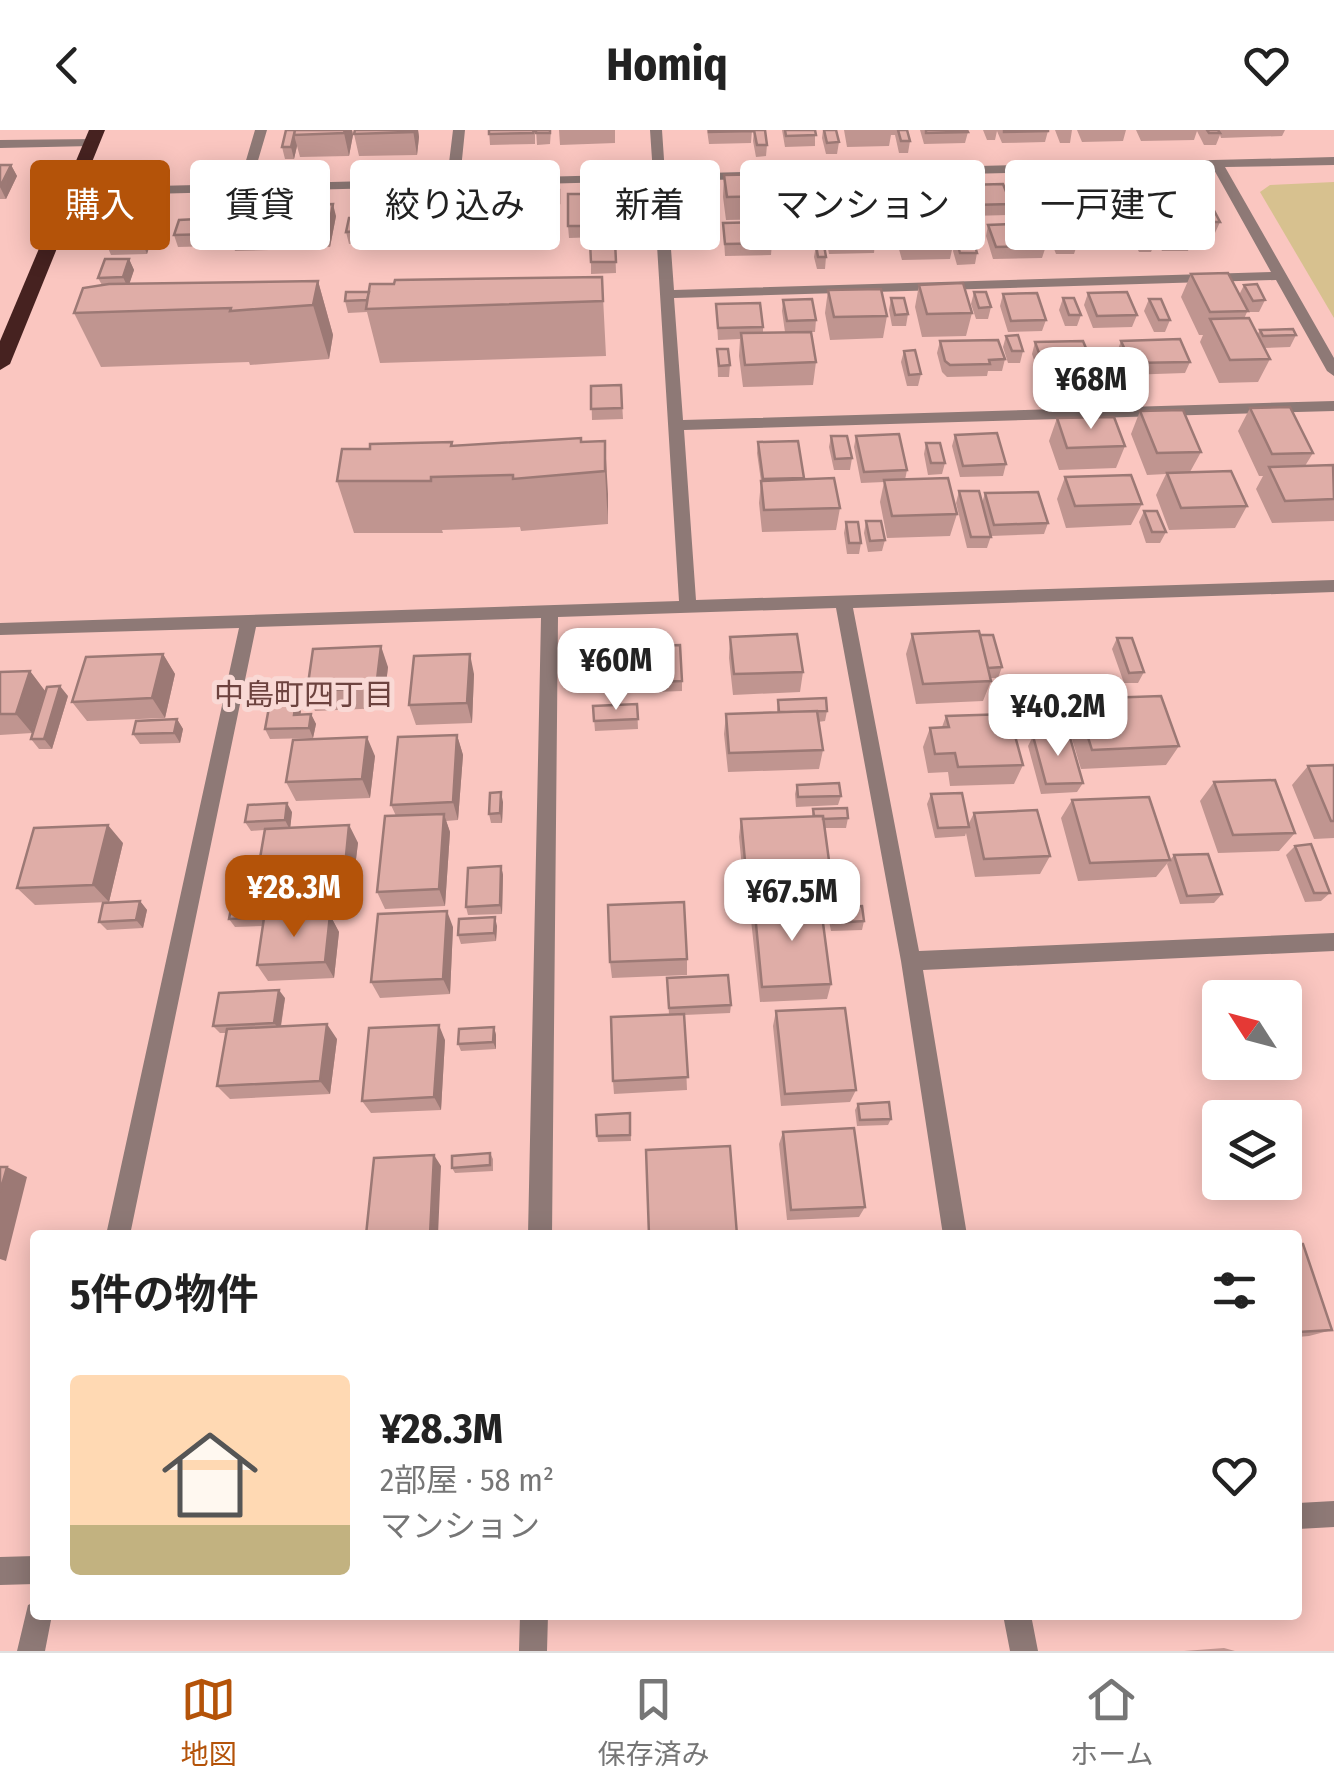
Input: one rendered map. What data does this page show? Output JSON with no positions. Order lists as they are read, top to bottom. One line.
{"districts":["中島町四丁目"],"north":"top left","page":{"header":"Homiq","chip":["購入","賃貸","絞り込み","新着","マンション","一戸建て"],"price":["¥68M","¥60M","¥40.2M","¥28.3M","¥67.5M"],"heading":"5件の物件","list":[{"name":"¥28.3M","note":"2部屋 · 58 m² · マンション"}],"tabs":["地図","保存済み","ホーム"]}}
